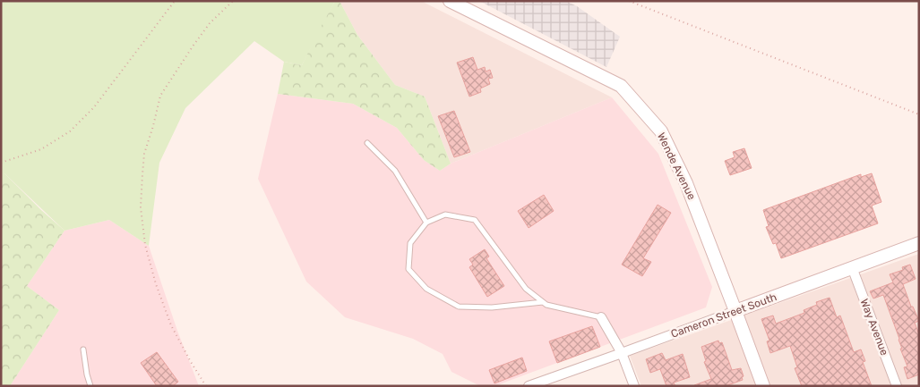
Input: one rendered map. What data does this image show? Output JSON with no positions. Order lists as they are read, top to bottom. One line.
{"streets":{"street":["Wende Avenue","Cameron Street South","Way Avenue"]},"crossings":[["Wende Avenue","Cameron Street South"],["Cameron Street South","Way Avenue"]]}
